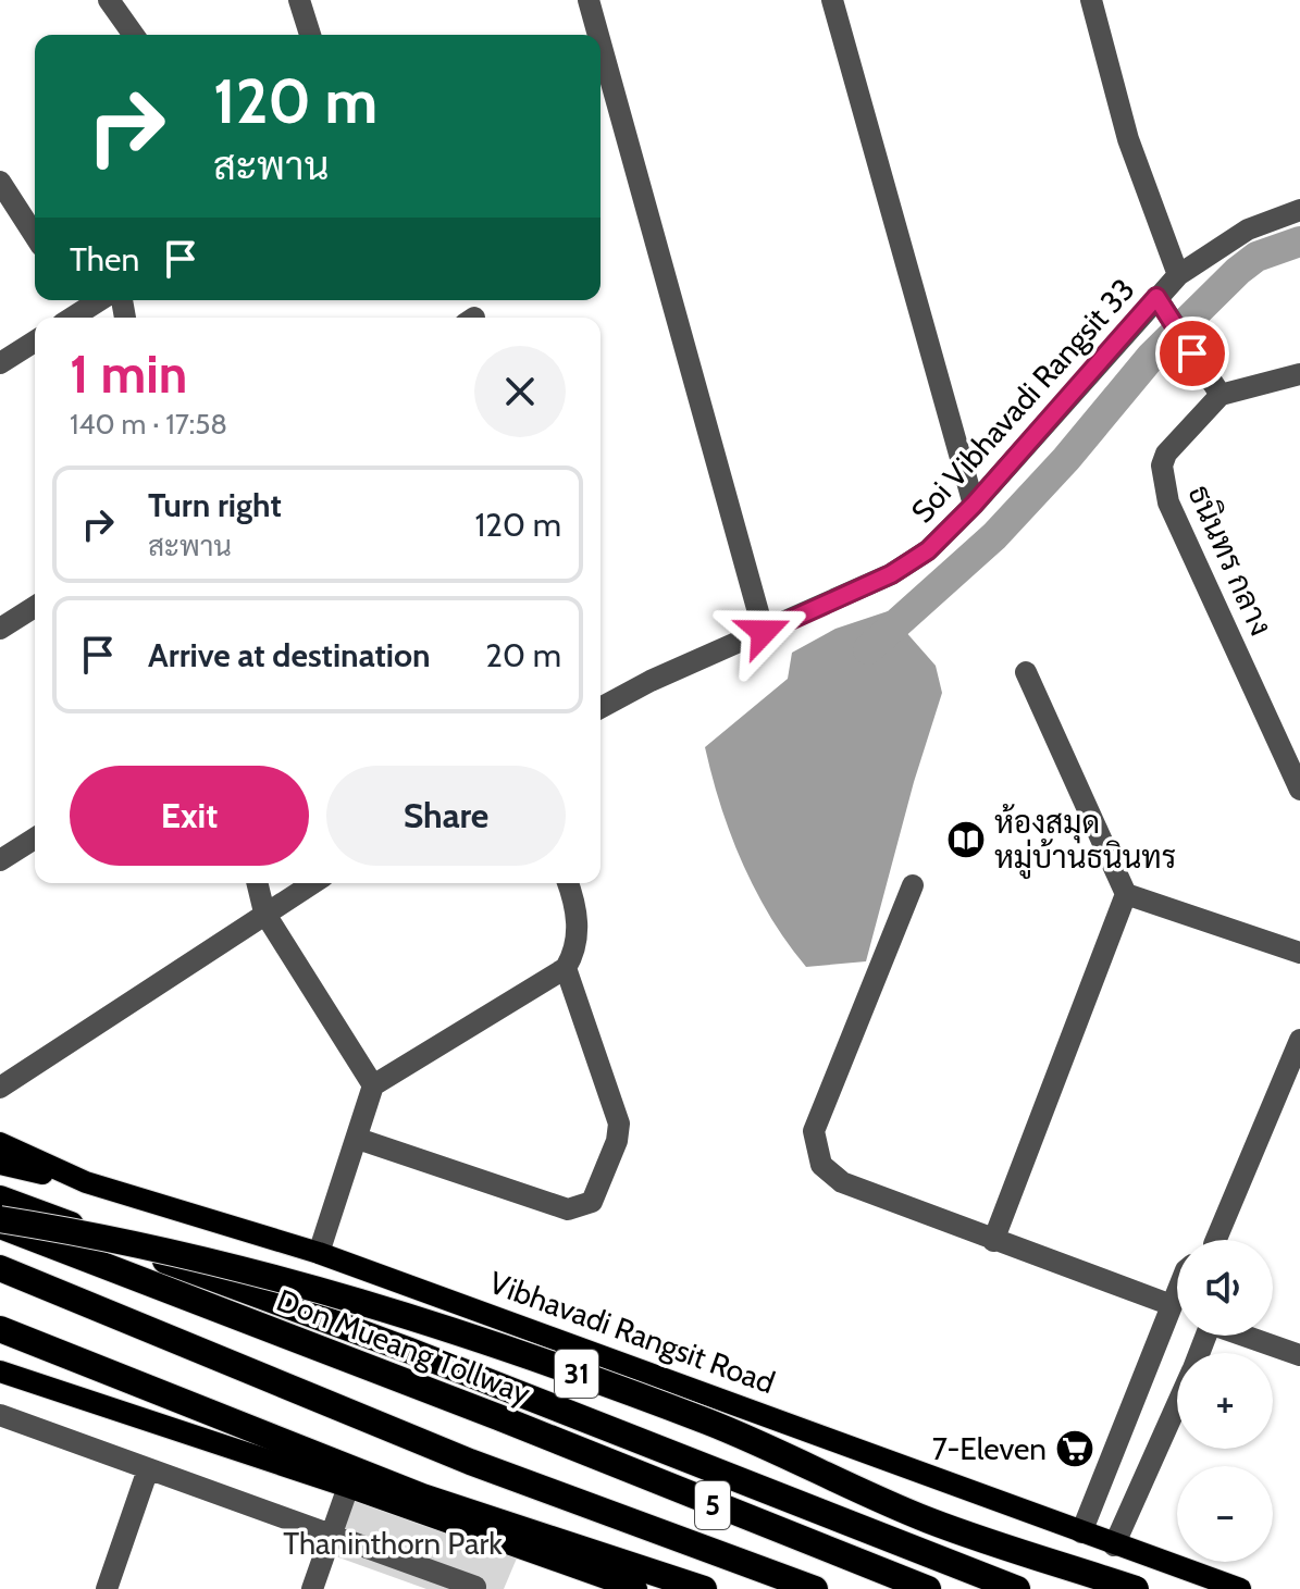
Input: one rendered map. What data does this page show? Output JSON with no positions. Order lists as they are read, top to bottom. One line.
{"streets":{"highway":["Don Mueang Tollway","31","5"],"main road":["Vibhavadi Rangsit Road"],"street":["Soi Vibhavadi Rangsit 33","ธนินทร กลาง"]},"crossings":[["Don Mueang Tollway","31"]],"parks":["Thaninthorn Park"],"places":{"library":["ห้องสมุด หมู่บ้านธนินทร"],"supermarket":["7-Eleven"]},"page":{"turn":["120 m","สะพาน"],"then":"Then","heading":["1 min","140 m · 17:58"],"list":[{"name":"Turn right","note":"สะพาน","value":"120 m"},{"name":"Arrive at destination","value":"20 m"}],"buttons":["Exit","Share"],"map_buttons":["+","−"]}}
